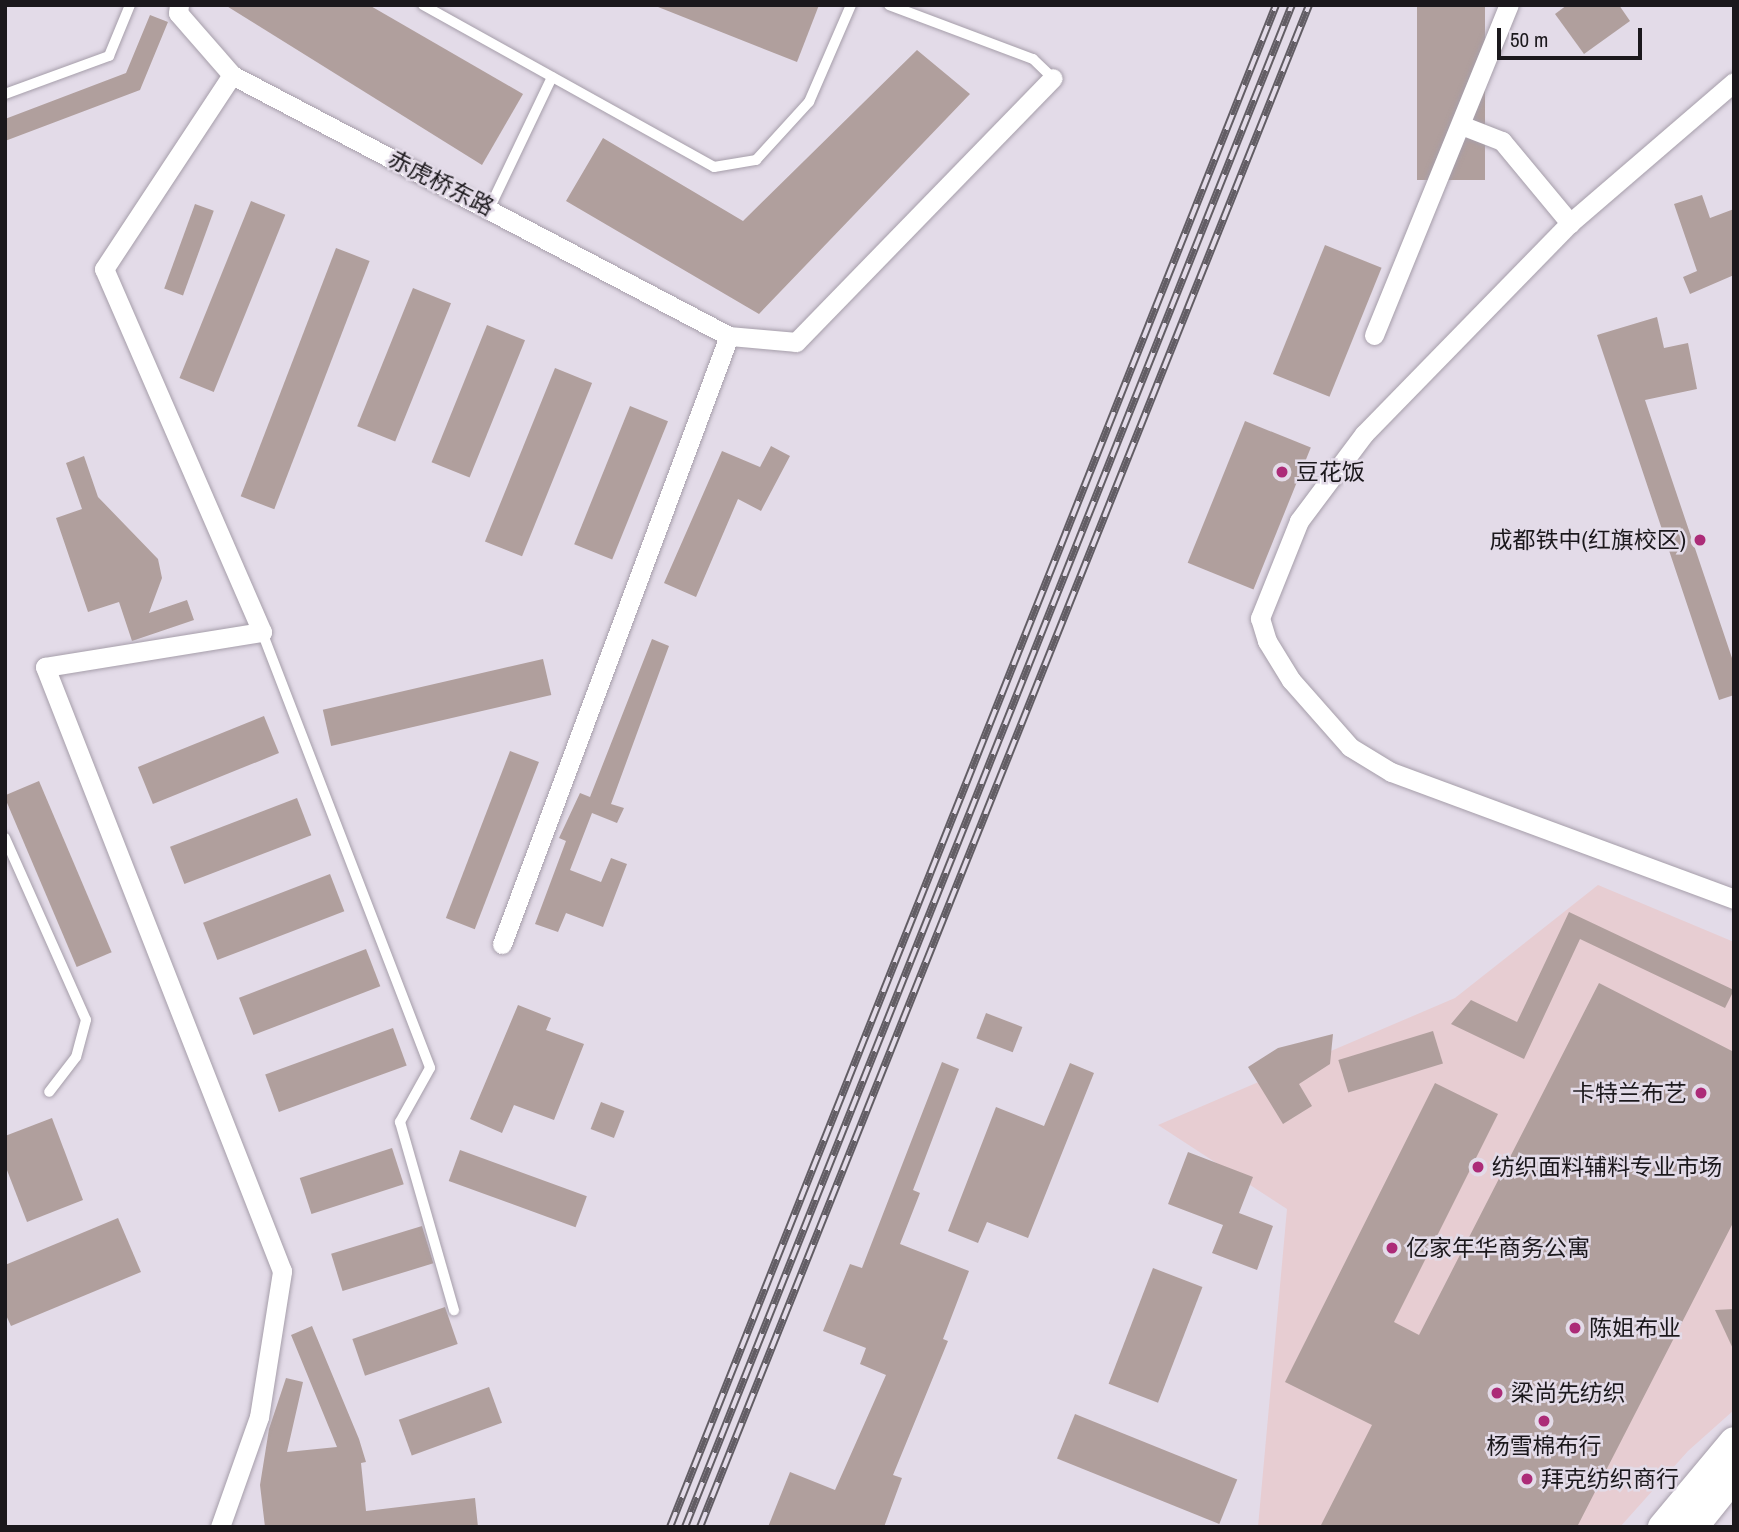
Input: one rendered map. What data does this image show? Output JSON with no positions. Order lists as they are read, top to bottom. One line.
{"streets":{"street":["赤虎桥东路"]},"places":["豆花饭","成都铁中(红旗校区)","卡特兰布艺","纺织面料辅料专业市场","亿家年华商务公寓","陈姐布业","梁尚先纺织","杨雪棉布行","拜克纺织商行"],"scale_bar":"50 m"}
